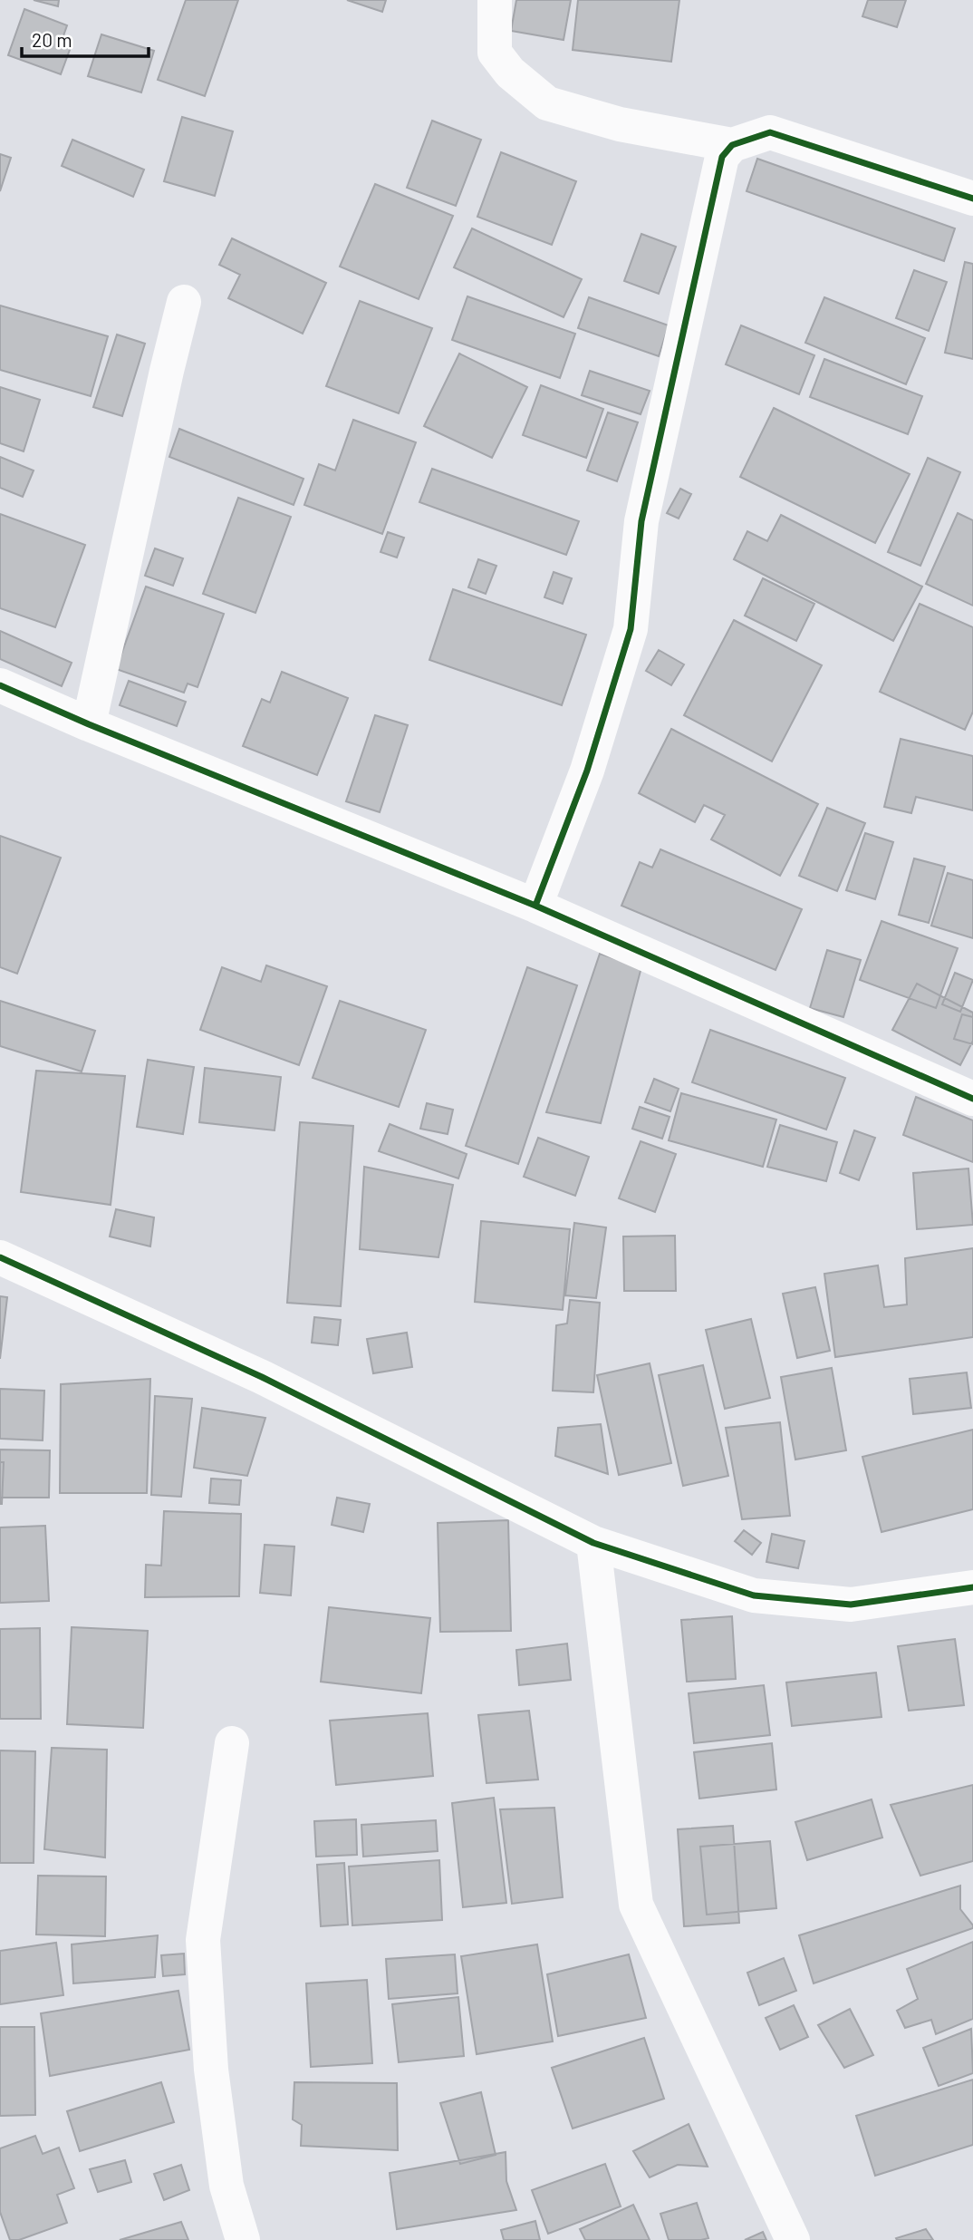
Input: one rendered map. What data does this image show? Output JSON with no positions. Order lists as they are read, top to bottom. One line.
{"scale_bar":"20 m"}
